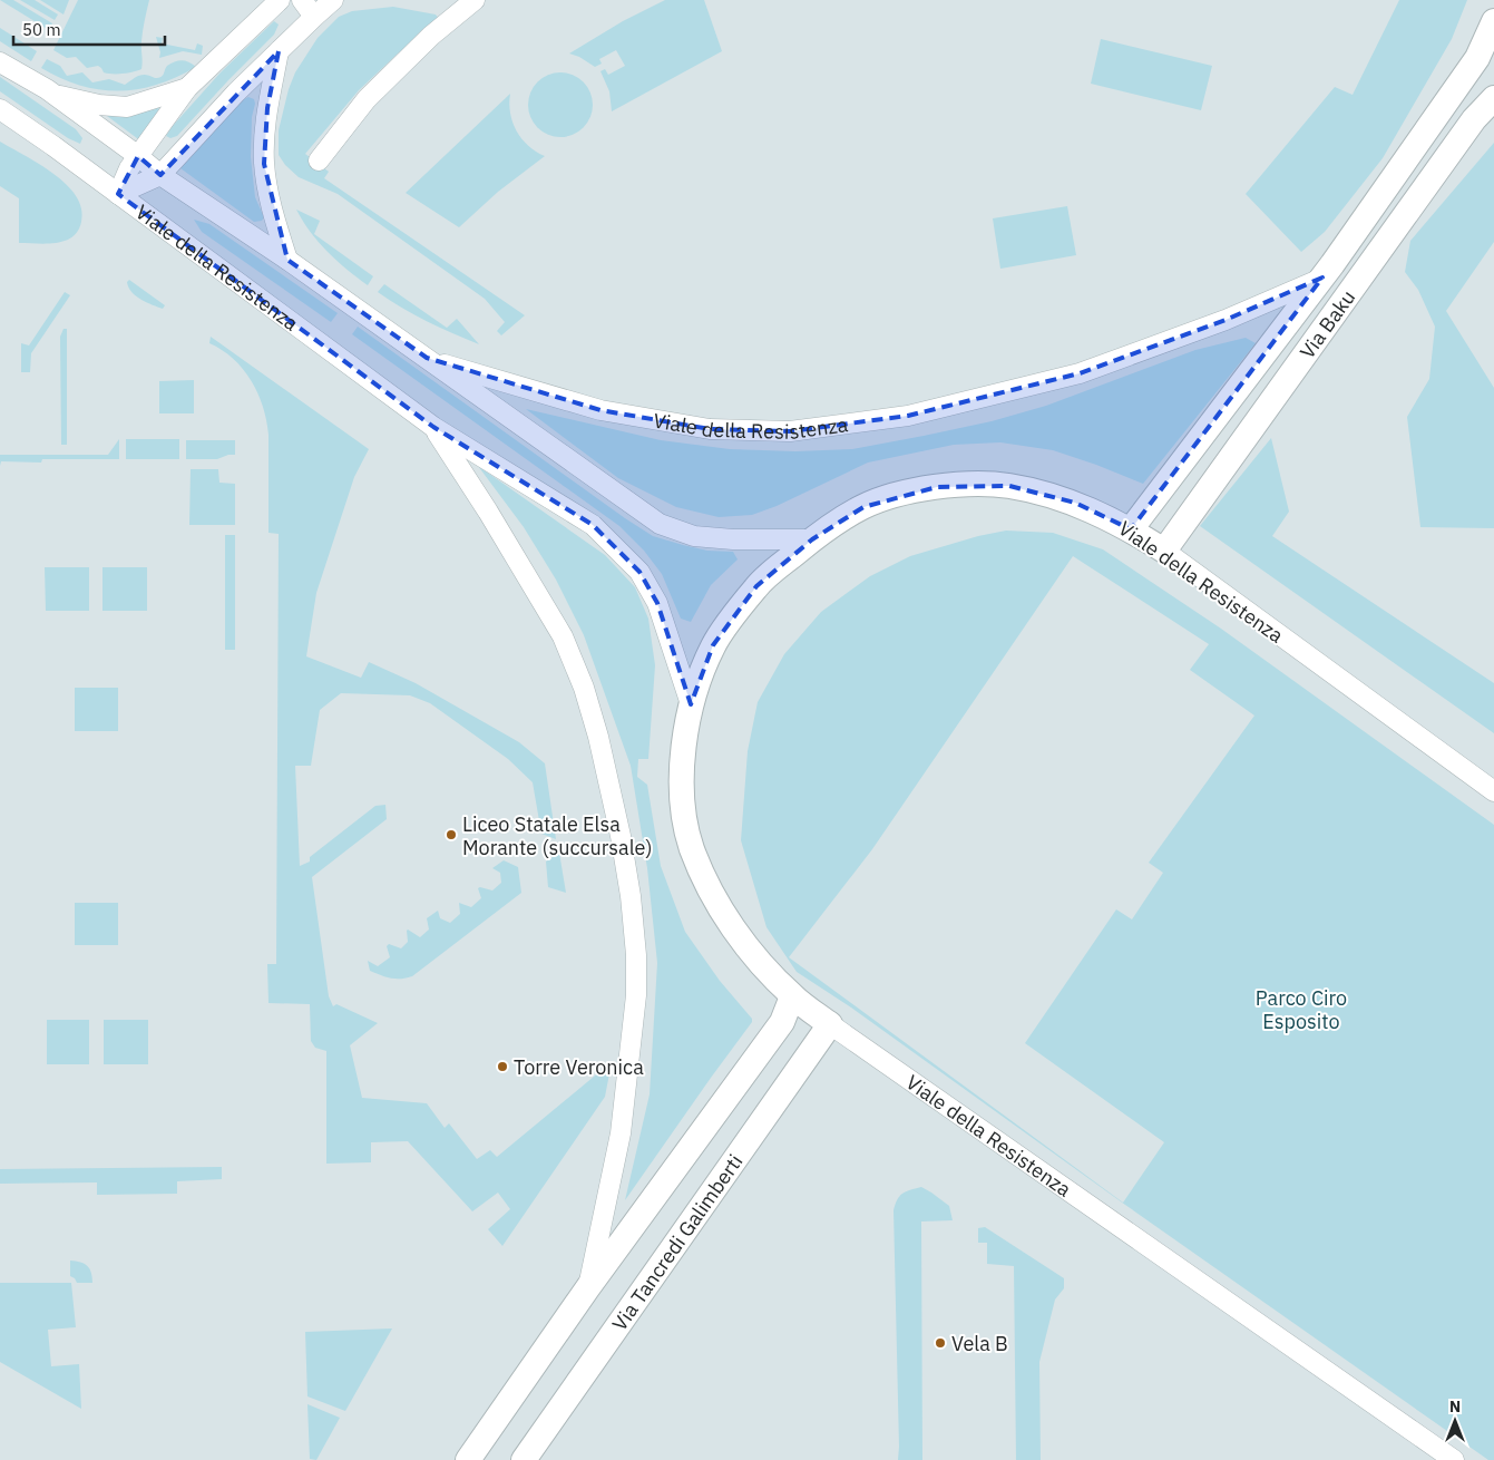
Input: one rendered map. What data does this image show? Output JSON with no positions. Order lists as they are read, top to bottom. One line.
{"streets":{"main road":["Viale della Resistenza","Via Baku","Via Tancredi Galimberti"]},"crossings":[["Viale della Resistenza","Via Baku"],["Viale della Resistenza","Via Tancredi Galimberti"]],"parks":["Parco Ciro Esposito"],"places":["Liceo Statale Elsa Morante (succursale)","Torre Veronica","Vela B"],"scale_bar":"50 m","north":"top"}
